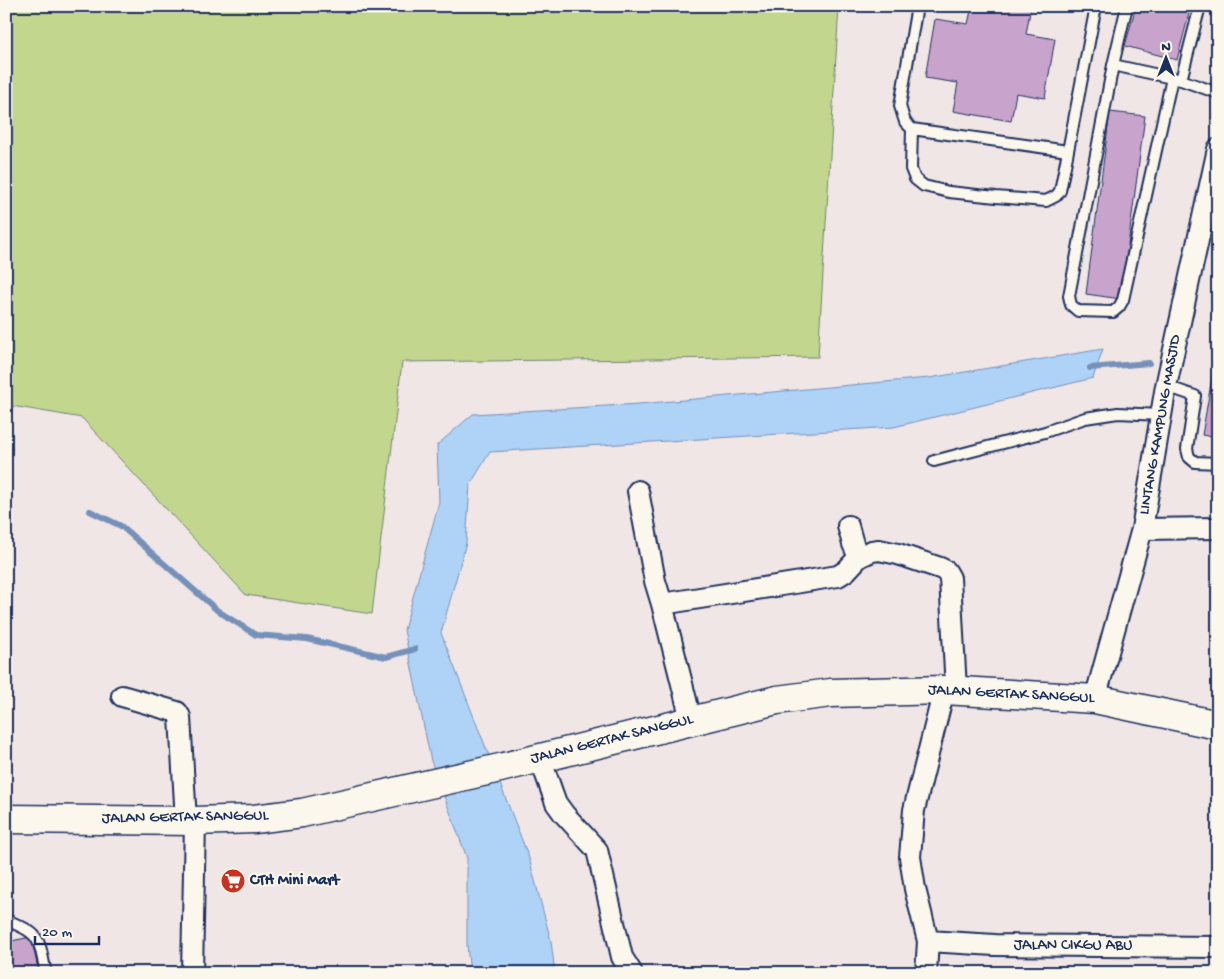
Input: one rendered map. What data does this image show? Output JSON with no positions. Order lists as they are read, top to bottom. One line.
{"streets":{"main road":["JALAN GERTAK SANGGUL"],"street":["LINTANG KAMPUNG MASJID","JALAN CIKGU ABU"]},"crossings":[["LINTANG KAMPUNG MASJID","JALAN GERTAK SANGGUL"]],"places":{"supermarket":["CTH Mini Mart"]},"scale_bar":"20 m","north":"top"}
